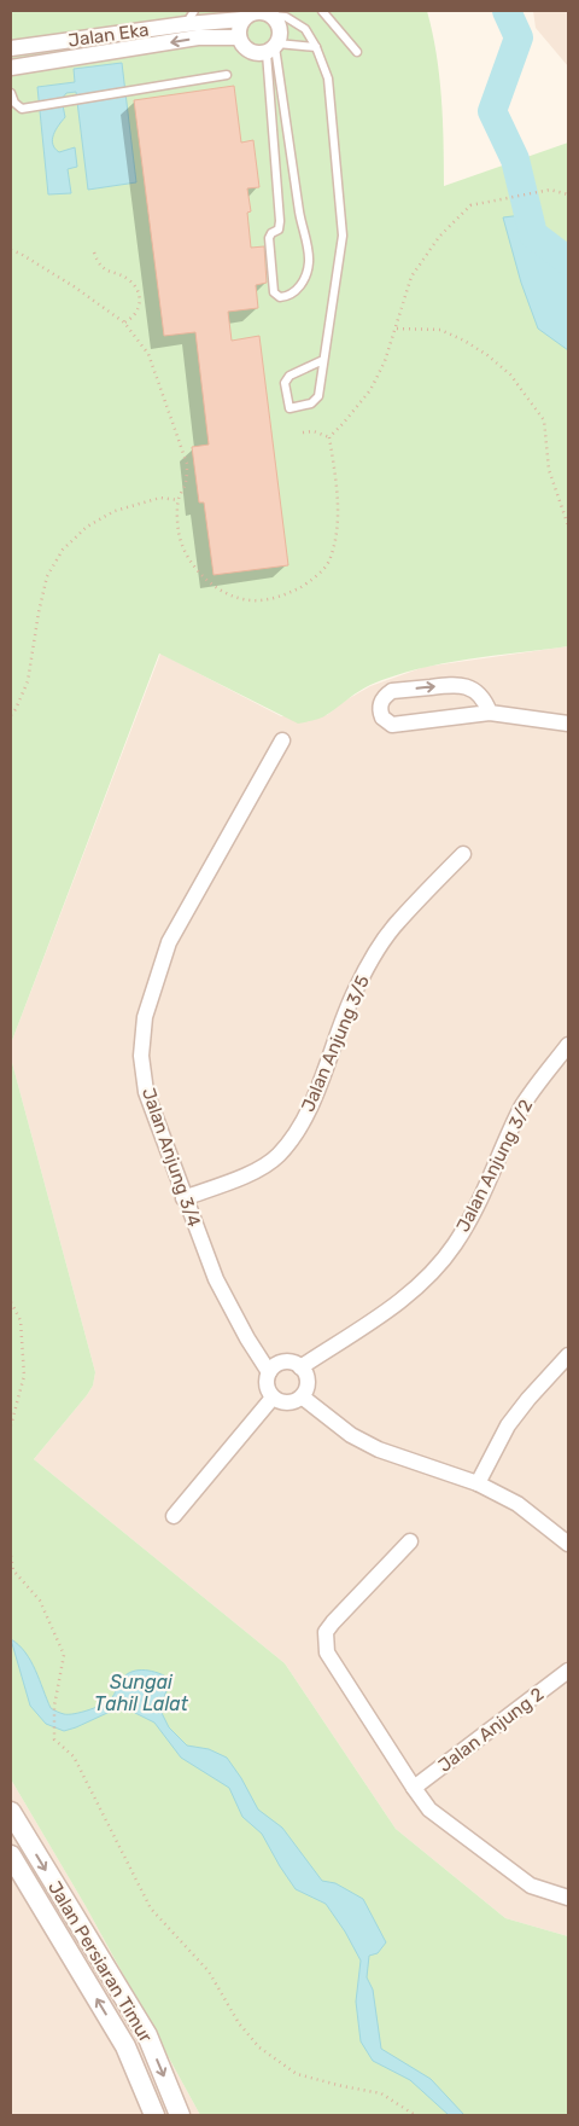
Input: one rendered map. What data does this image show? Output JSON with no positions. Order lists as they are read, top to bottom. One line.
{"streets":{"street":["Jalan Eka","Jalan Anjung 3/5","Jalan Anjung 3/4","Jalan Anjung 3/2","Jalan Anjung 2","Jalan Persiaran Timur"]},"crossings":[["Jalan Anjung 3/5","Jalan Anjung 3/4"],["Jalan Anjung 3/4","Jalan Anjung 3/2"]],"water":["Sungai Tahil Lalat"]}
